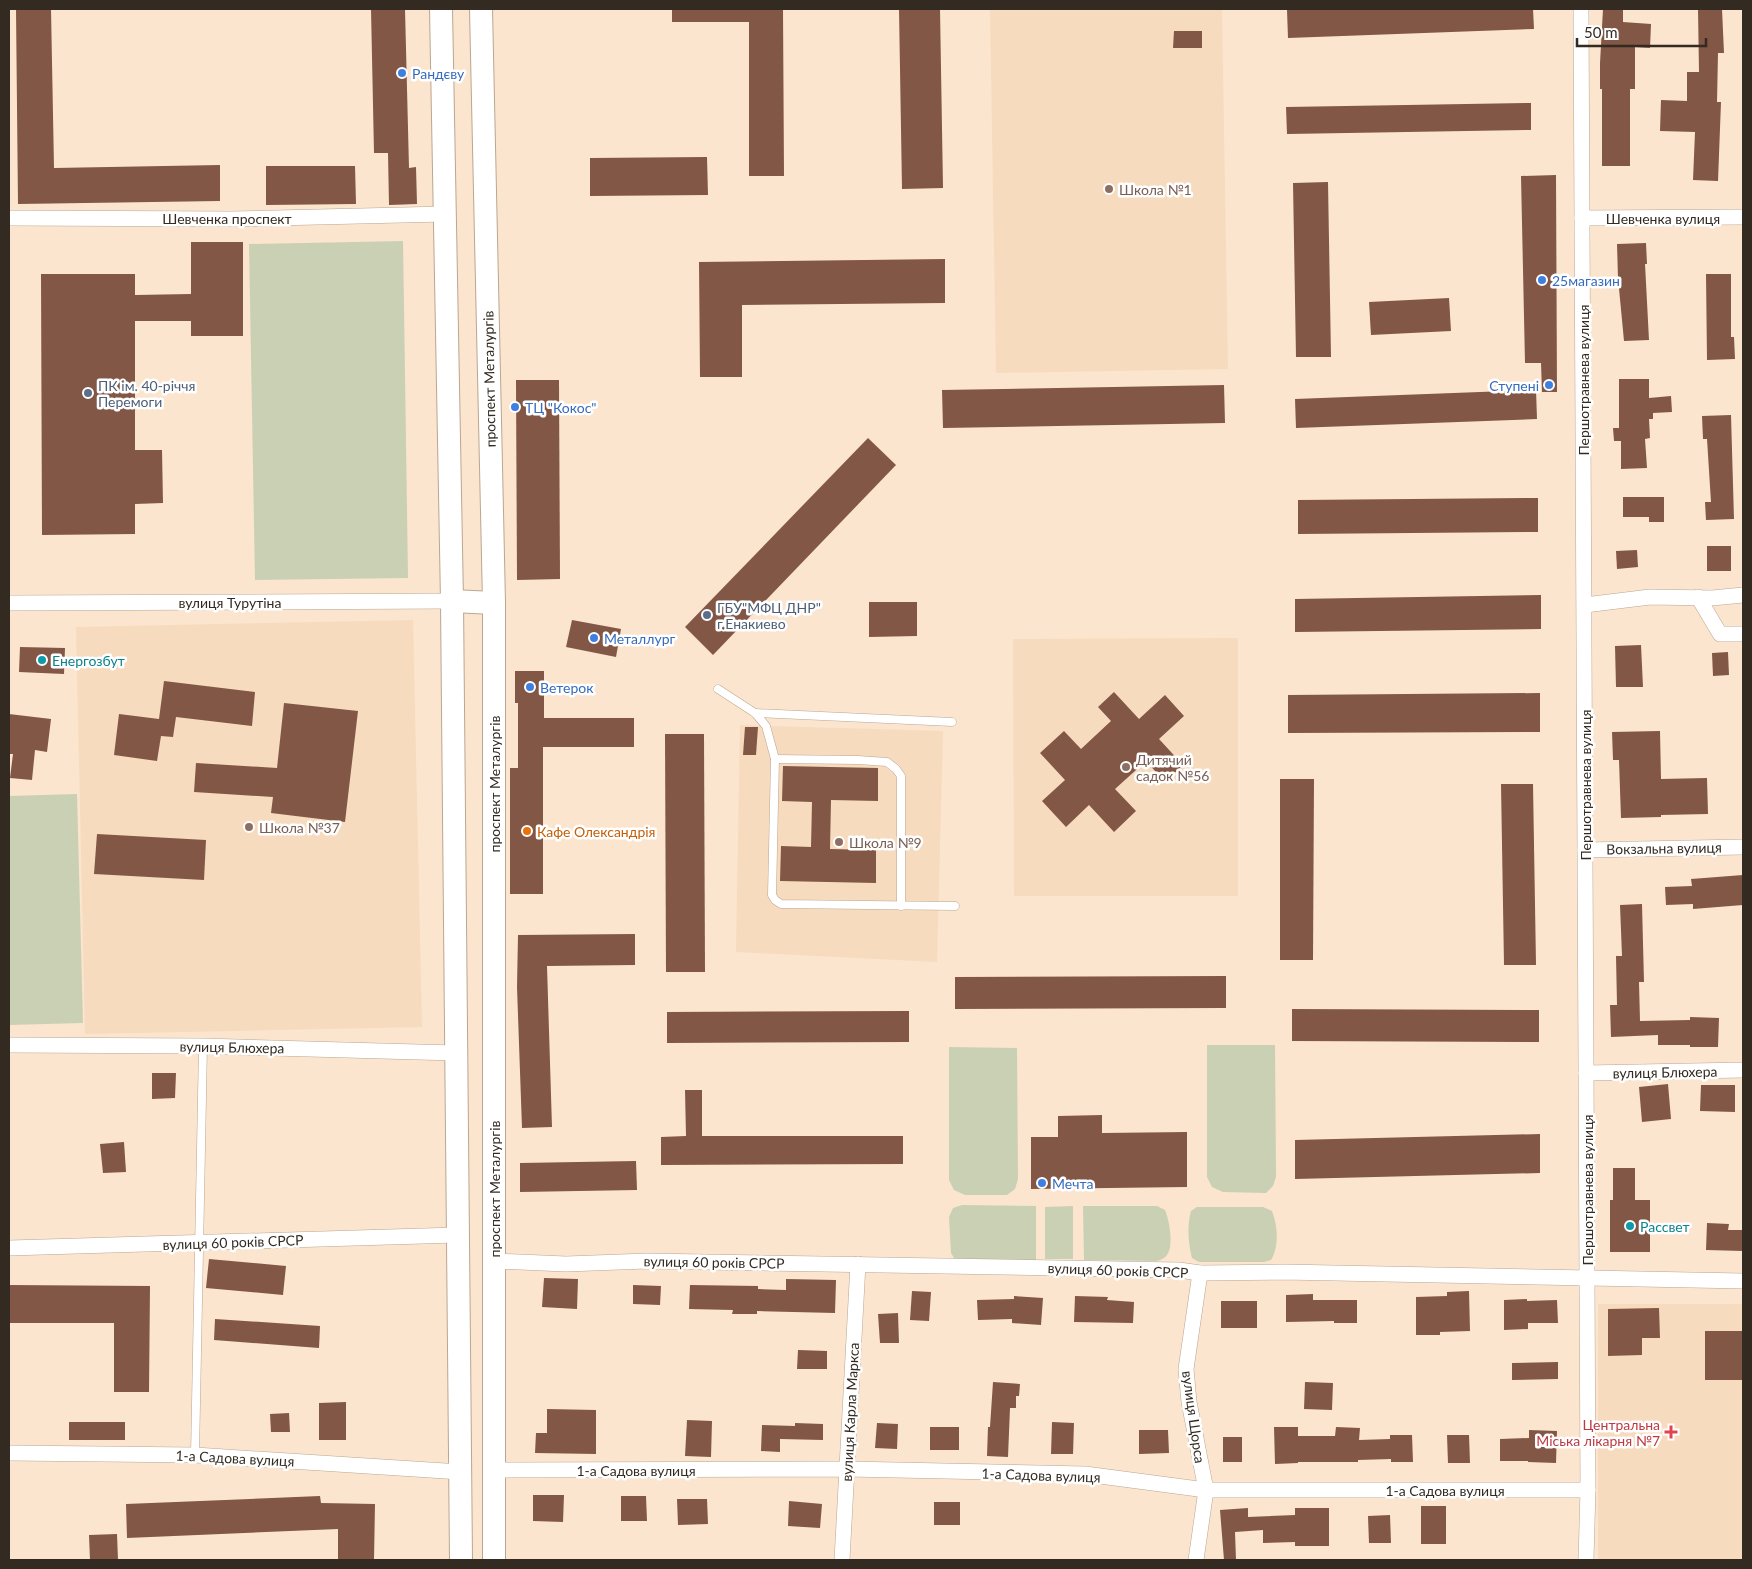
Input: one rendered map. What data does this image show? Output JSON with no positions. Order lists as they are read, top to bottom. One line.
{"streets":{"street":["Шевченка проспект","Шевченка вулиця","проспект Металургів","Першотравнева вулиця","вулиця Турутіна","Вокзальна вулиця","вулиця Блюхера","вулиця 60 років СРСР","вулиця Карла Маркса","вулиця Щорса","1-а Садова вулиця"]},"crossings":[["Шевченка вулиця","Першотравнева вулиця"],["проспект Металургів","вулиця 60 років СРСР"],["проспект Металургів","1-а Садова вулиця"],["Першотравнева вулиця","Вокзальна вулиця"],["Першотравнева вулиця","вулиця Блюхера"],["Першотравнева вулиця","вулиця 60 років СРСР"],["Першотравнева вулиця","1-а Садова вулиця"],["вулиця 60 років СРСР","вулиця Карла Маркса"],["вулиця 60 років СРСР","вулиця Щорса"],["вулиця Карла Маркса","1-а Садова вулиця"],["вулиця Щорса","1-а Садова вулиця"]],"places":{"other":["Рандєву","Школа №1","25магазин","Ступені","ПК ім. 40-річчя Перемоги","ТЦ \"Кокос\"","ГБУ\"МФЦ ДНР\" г.Енакиево","Металлург","Енергозбут","Ветерок","Дитячий садок №56","Школа №37","Кафе Олександрія","Школа №9","Мечта","Рассвет"],"health":["Центральна Міська лікарня №7"]},"scale_bar":"50 m"}
